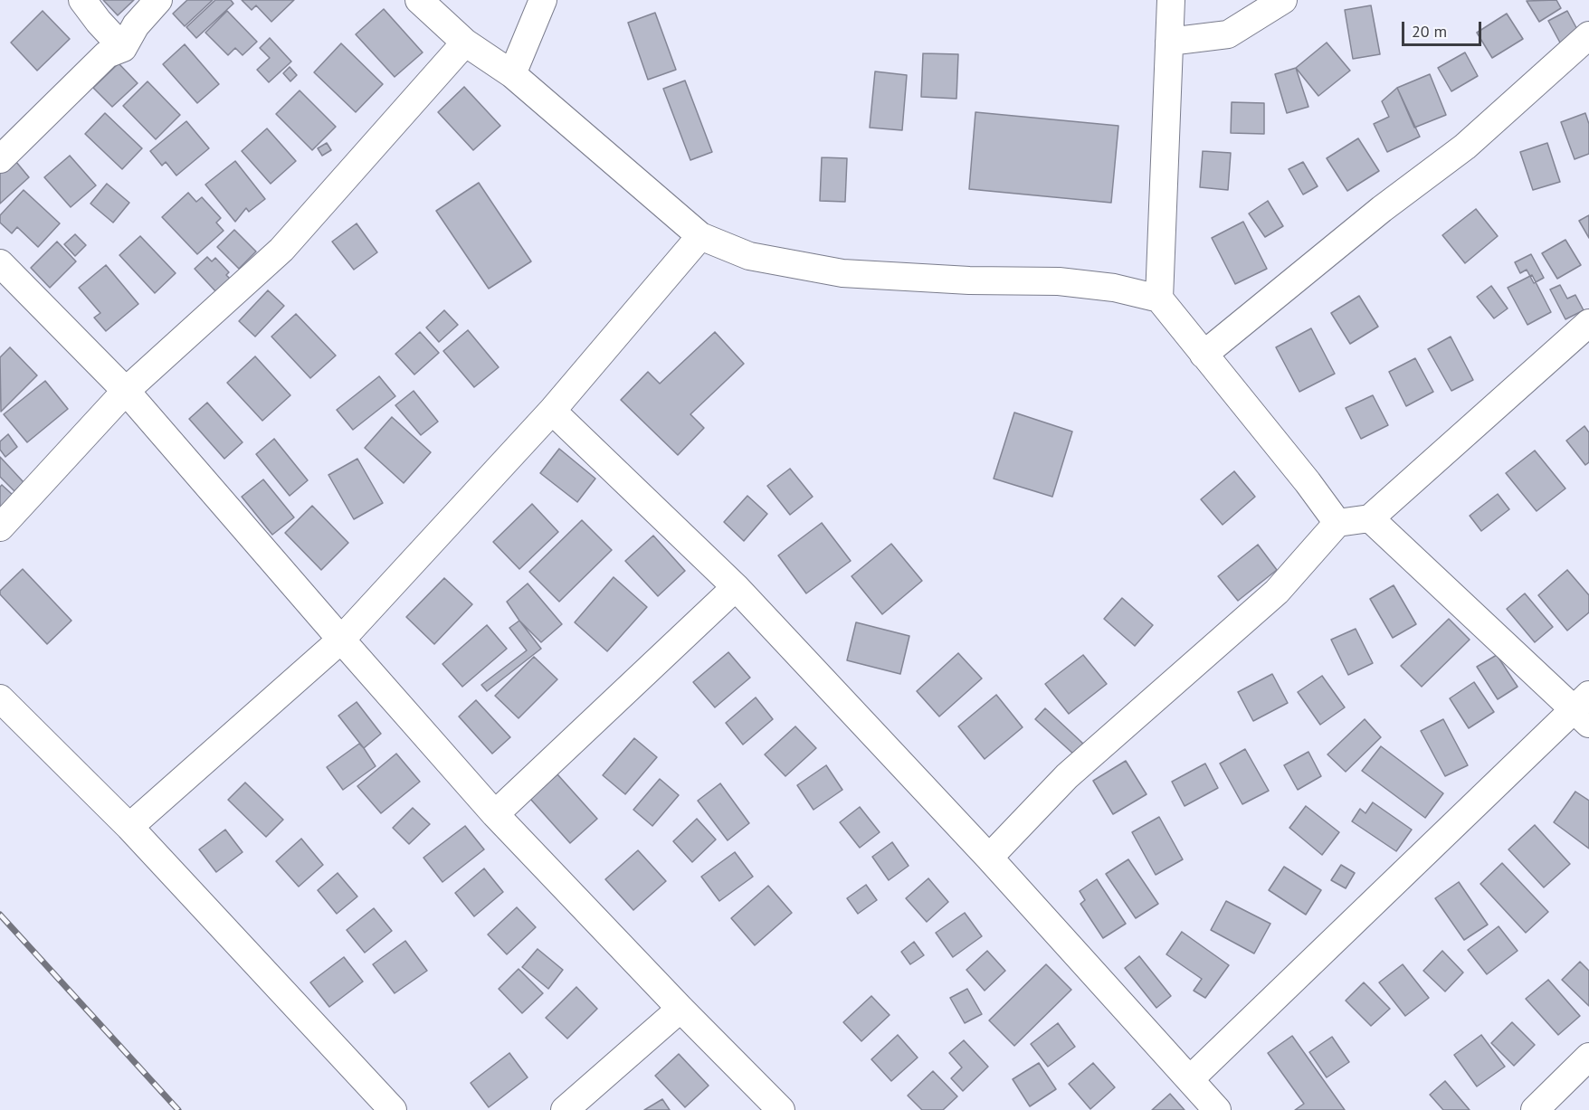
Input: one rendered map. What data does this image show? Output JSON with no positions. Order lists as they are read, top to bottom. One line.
{"scale_bar":"20 m"}
